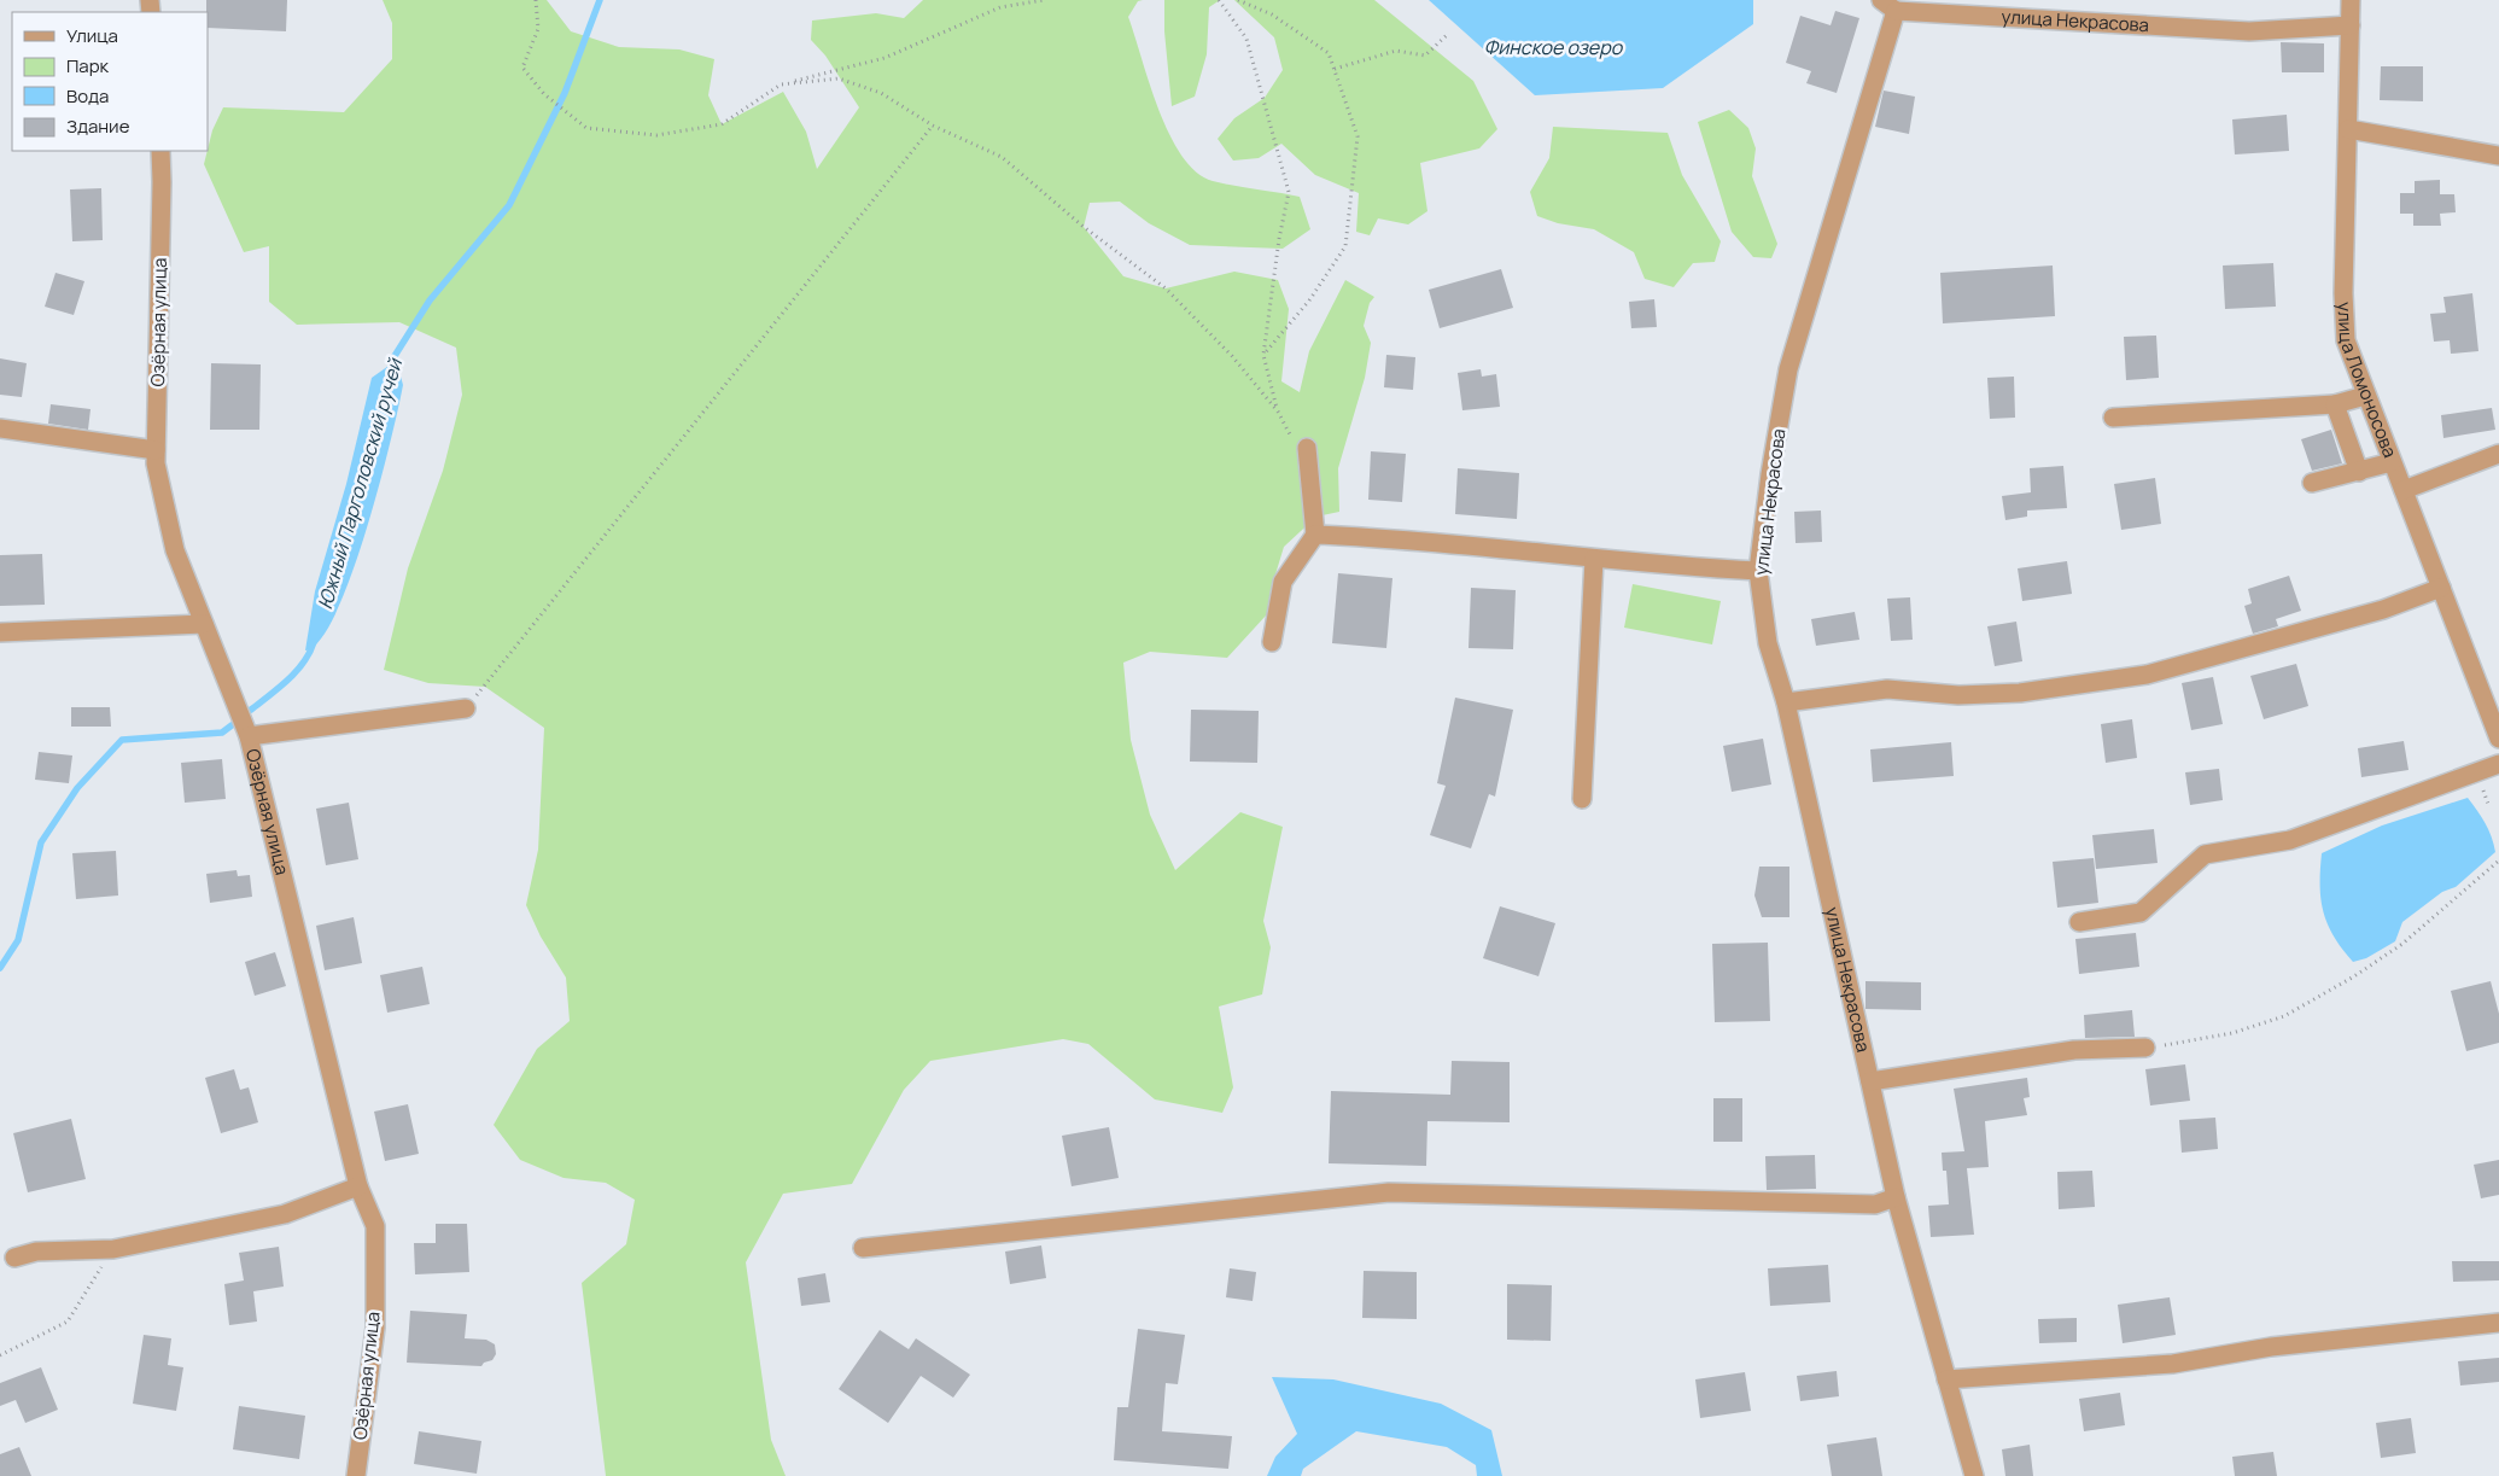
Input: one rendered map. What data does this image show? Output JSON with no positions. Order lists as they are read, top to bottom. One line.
{"streets":{"street":["улица Некрасова","Озёрная улица","улица Ломоносова"]},"crossings":[["улица Некрасова","улица Ломоносова"]],"water":["Финское озеро","Южный Парголовский ручей"],"legend":["Улица","Парк","Вода","Здание"]}
